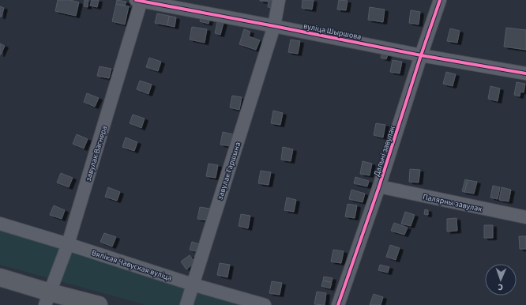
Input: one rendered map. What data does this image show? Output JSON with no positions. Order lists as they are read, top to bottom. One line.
{"streets":{"street":["вуліца Шыршова","Дальні завулак","завулак Вагнера","завулак Гаршына","Палярны завулак","Вялікая Чавуская вуліца"]},"crossings":[["вуліца Шыршова","Дальні завулак"],["вуліца Шыршова","завулак Вагнера"],["вуліца Шыршова","завулак Гаршына"],["Дальні завулак","Палярны завулак"],["завулак Вагнера","Вялікая Чавуская вуліца"],["завулак Гаршына","Вялікая Чавуская вуліца"]],"north":"bottom"}
